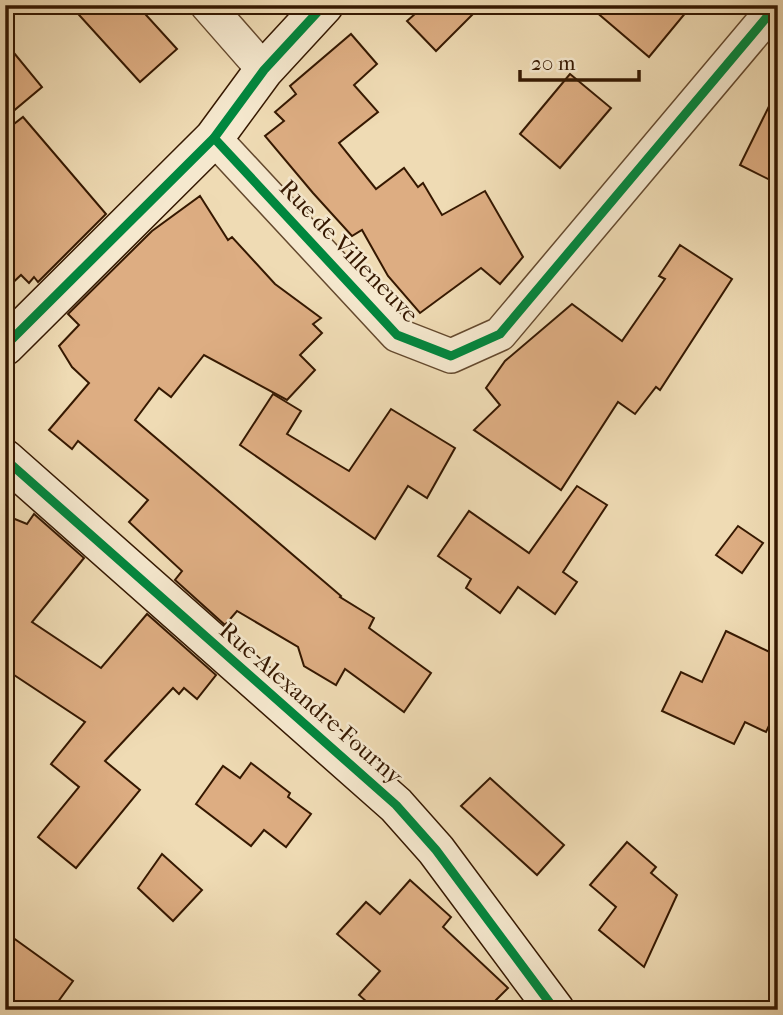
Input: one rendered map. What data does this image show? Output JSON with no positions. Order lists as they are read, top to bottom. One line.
{"streets":{"street":["Rue de Villeneuve","Rue Alexandre Fourny"]},"scale_bar":"20 m"}
